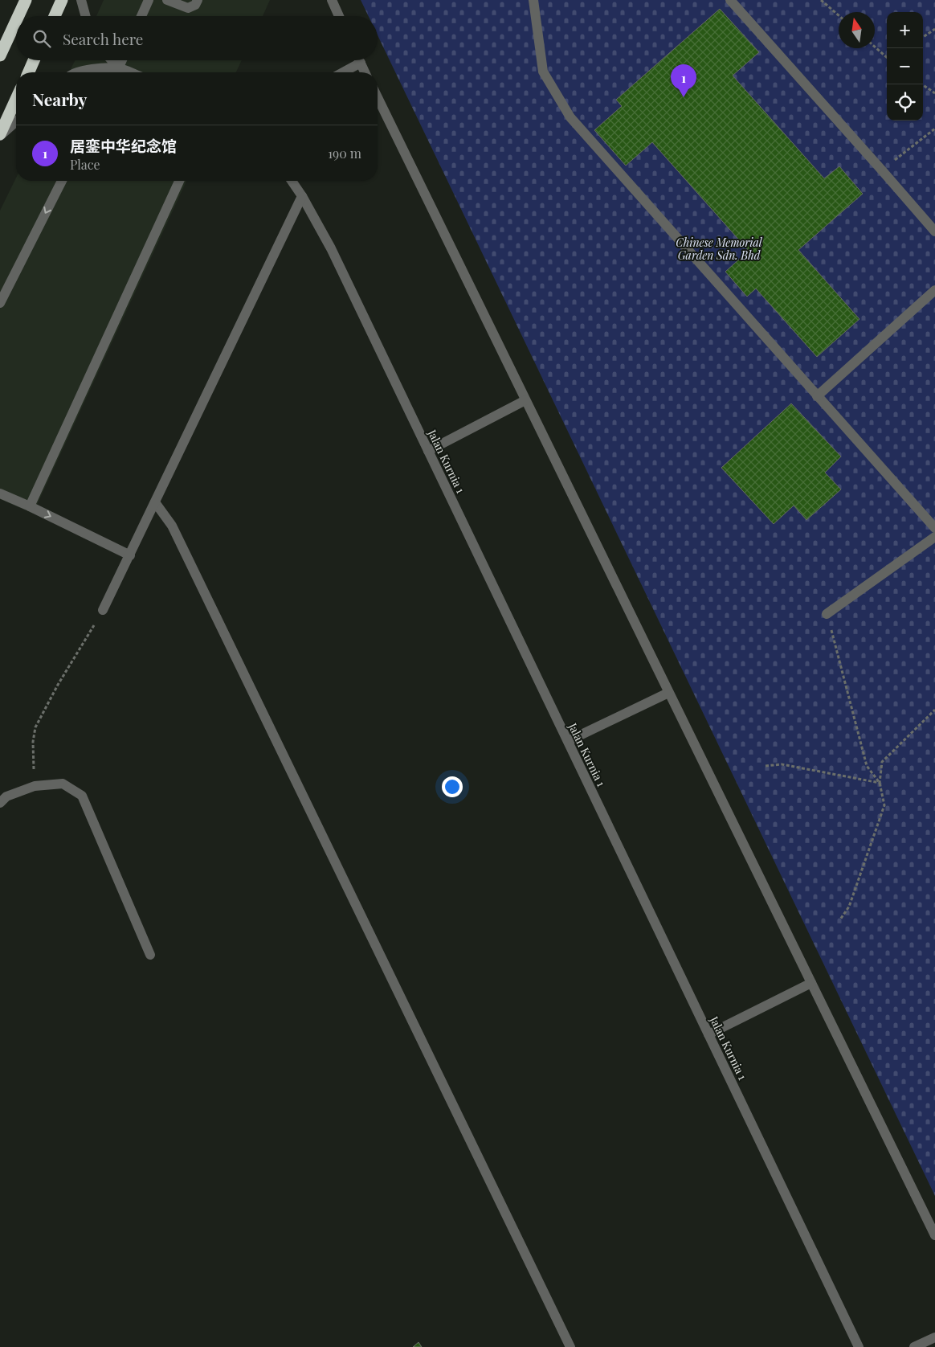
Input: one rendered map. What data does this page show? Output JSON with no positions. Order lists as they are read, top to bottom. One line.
{"streets":{"street":["Jalan Kurnia 1"]},"parks":["Chinese Memorial Garden Sdn. Bhd"],"north":"top","page":{"map_buttons":["+","−"],"search":"Search here","pins":"1","heading":"Nearby","list":[{"mark":"1","name":"居銮中华纪念馆","note":"Place","value":"190 m"}]}}
